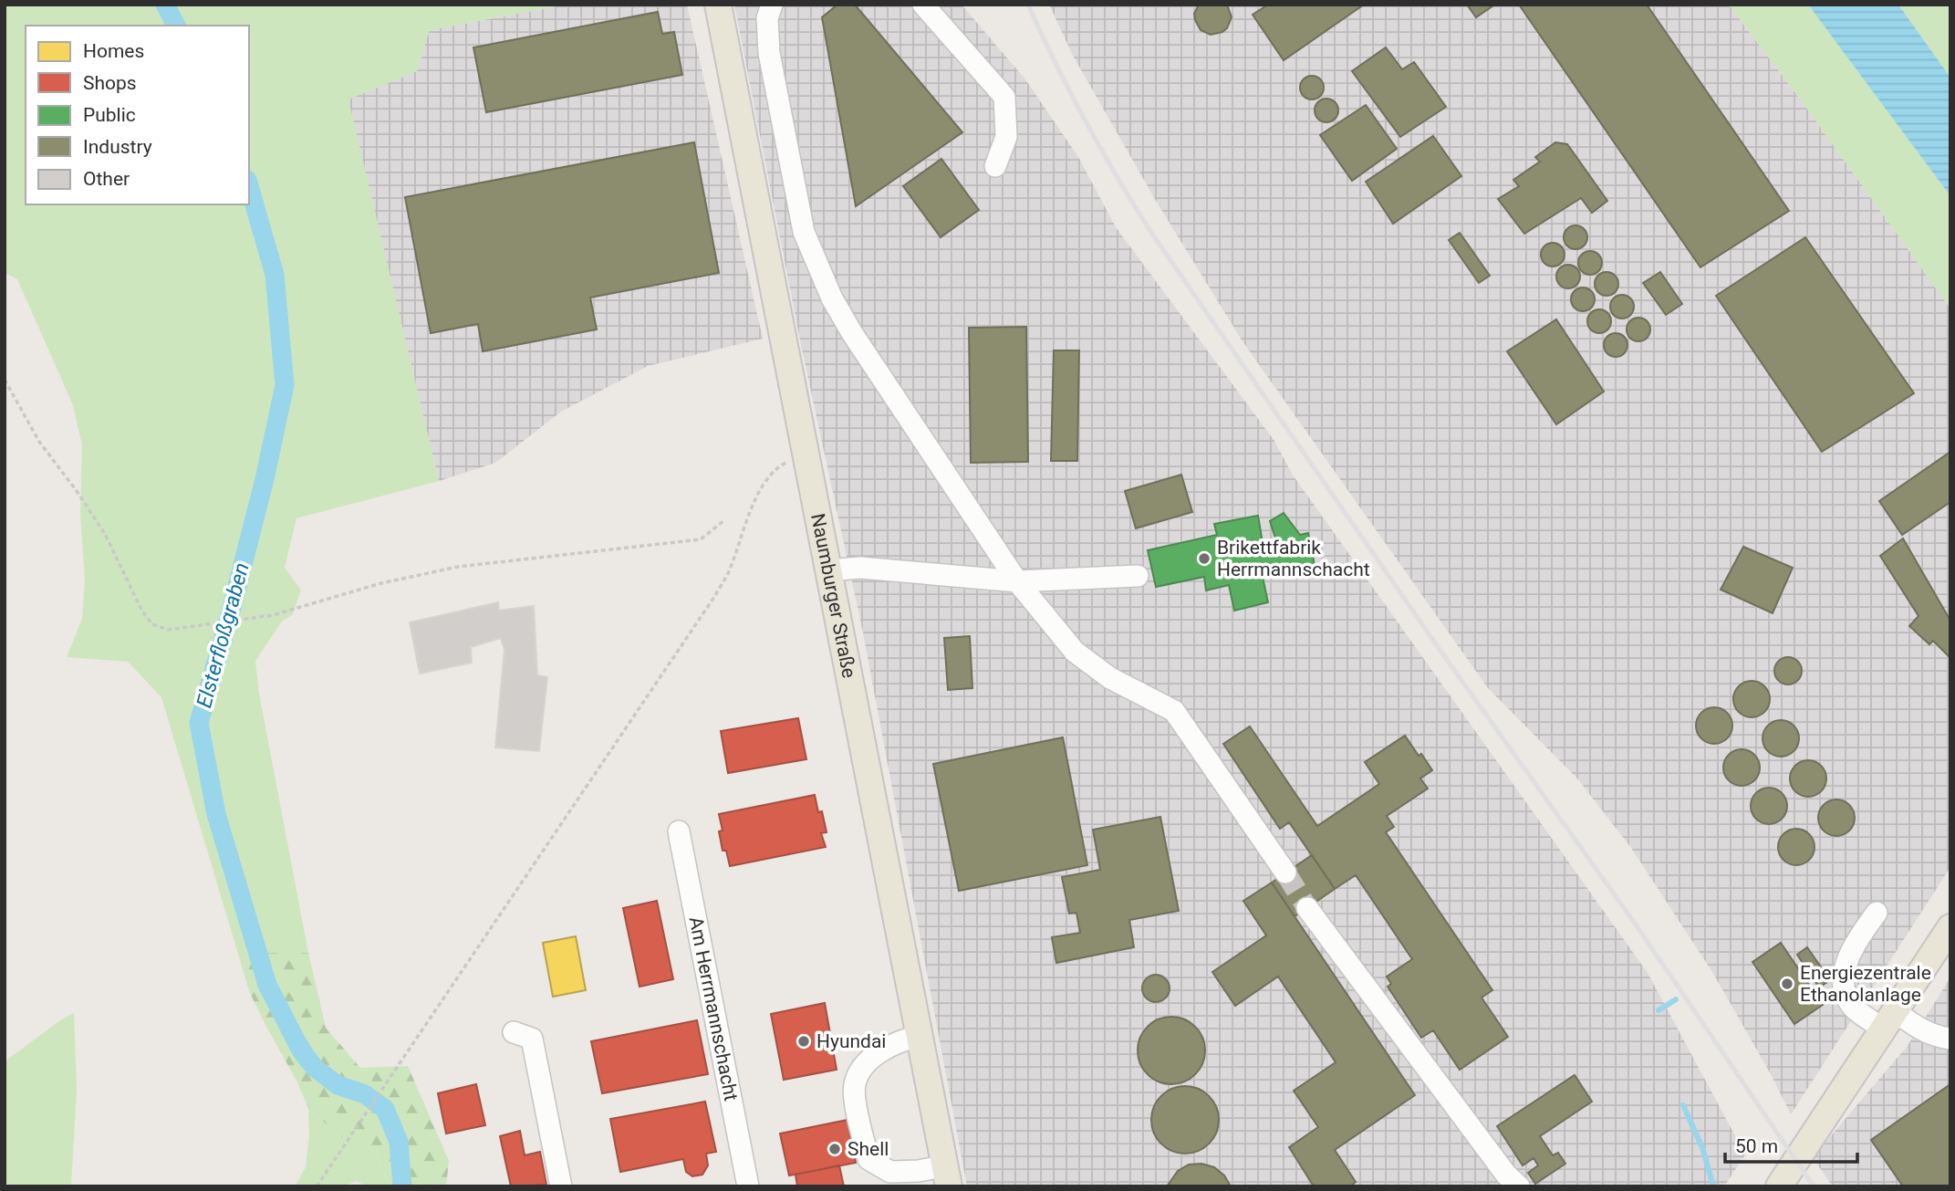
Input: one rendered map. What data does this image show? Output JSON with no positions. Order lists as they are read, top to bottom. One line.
{"streets":{"main road":["Naumburger Straße"],"street":["Am Herrmannschacht"]},"water":["Elsterfloßgraben"],"places":["Brikettfabrik Herrmannschacht","Energiezentrale Ethanolanlage","Hyundai","Shell"],"legend":["Homes","Shops","Public","Industry","Other"],"scale_bar":"50 m"}
